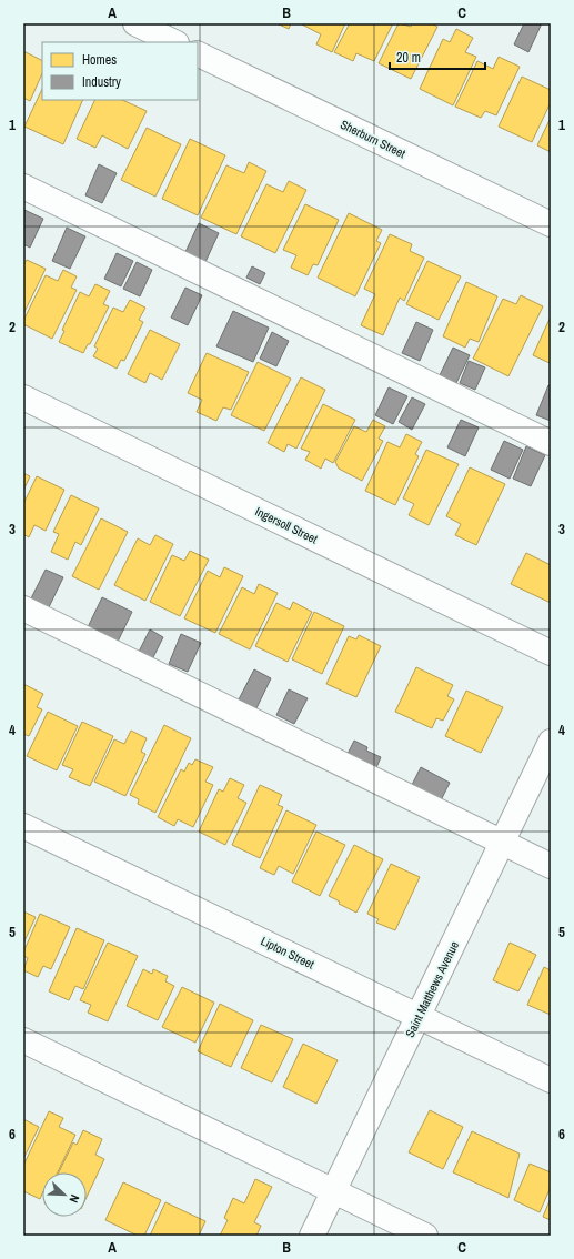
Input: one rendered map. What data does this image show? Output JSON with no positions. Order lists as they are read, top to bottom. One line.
{"streets":{"street":["Sherburn Street","Ingersoll Street","Lipton Street","Saint Matthews Avenue"]},"crossings":[["Lipton Street","Saint Matthews Avenue"]],"legend":["Homes","Industry"],"scale_bar":"20 m","north":"bottom right","grid":{"columns":["A","B","C"],"rows":["1","2","3","4","5","6"]}}
